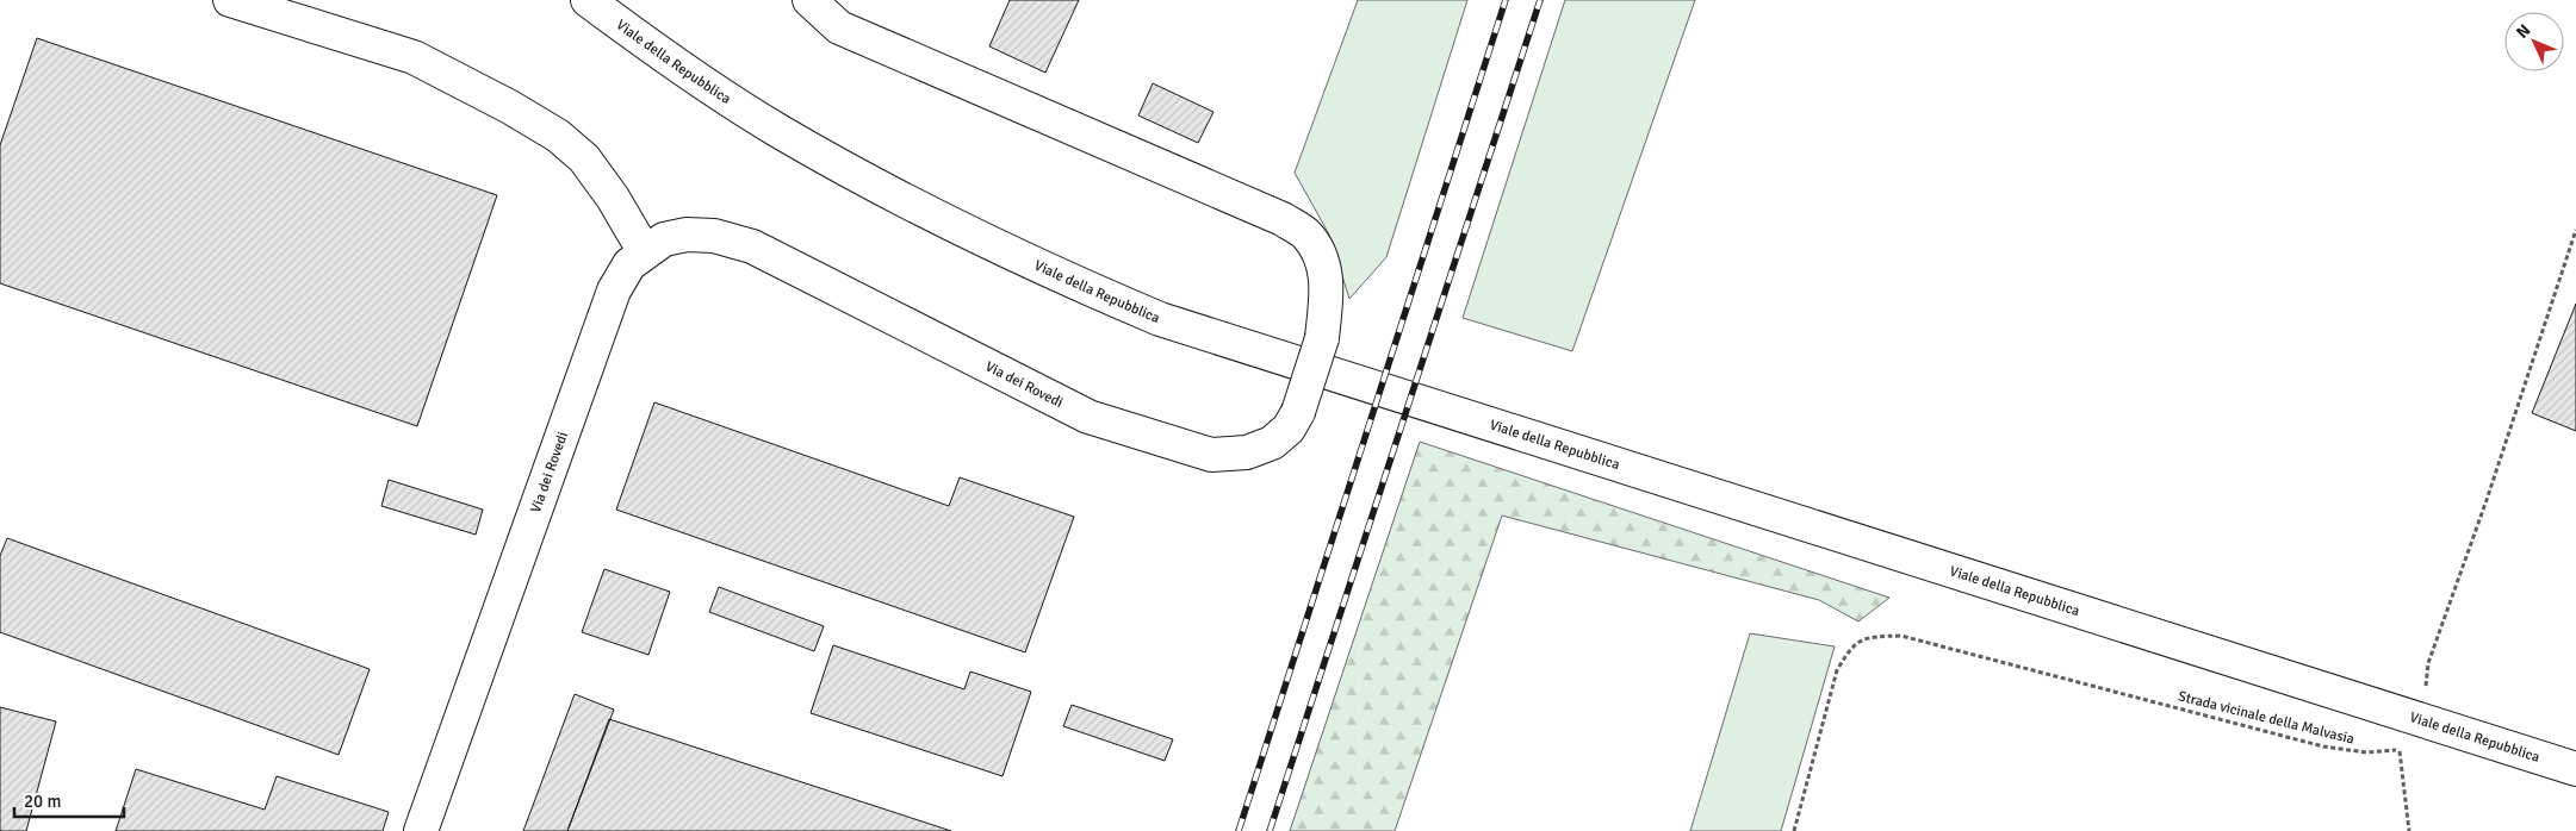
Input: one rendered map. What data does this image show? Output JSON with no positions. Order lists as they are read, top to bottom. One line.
{"streets":{"street":["Viale della Repubblica","Via dei Rovedi"],"path":["Strada vicinale della Malvasia"]},"scale_bar":"20 m","north":"top left"}
